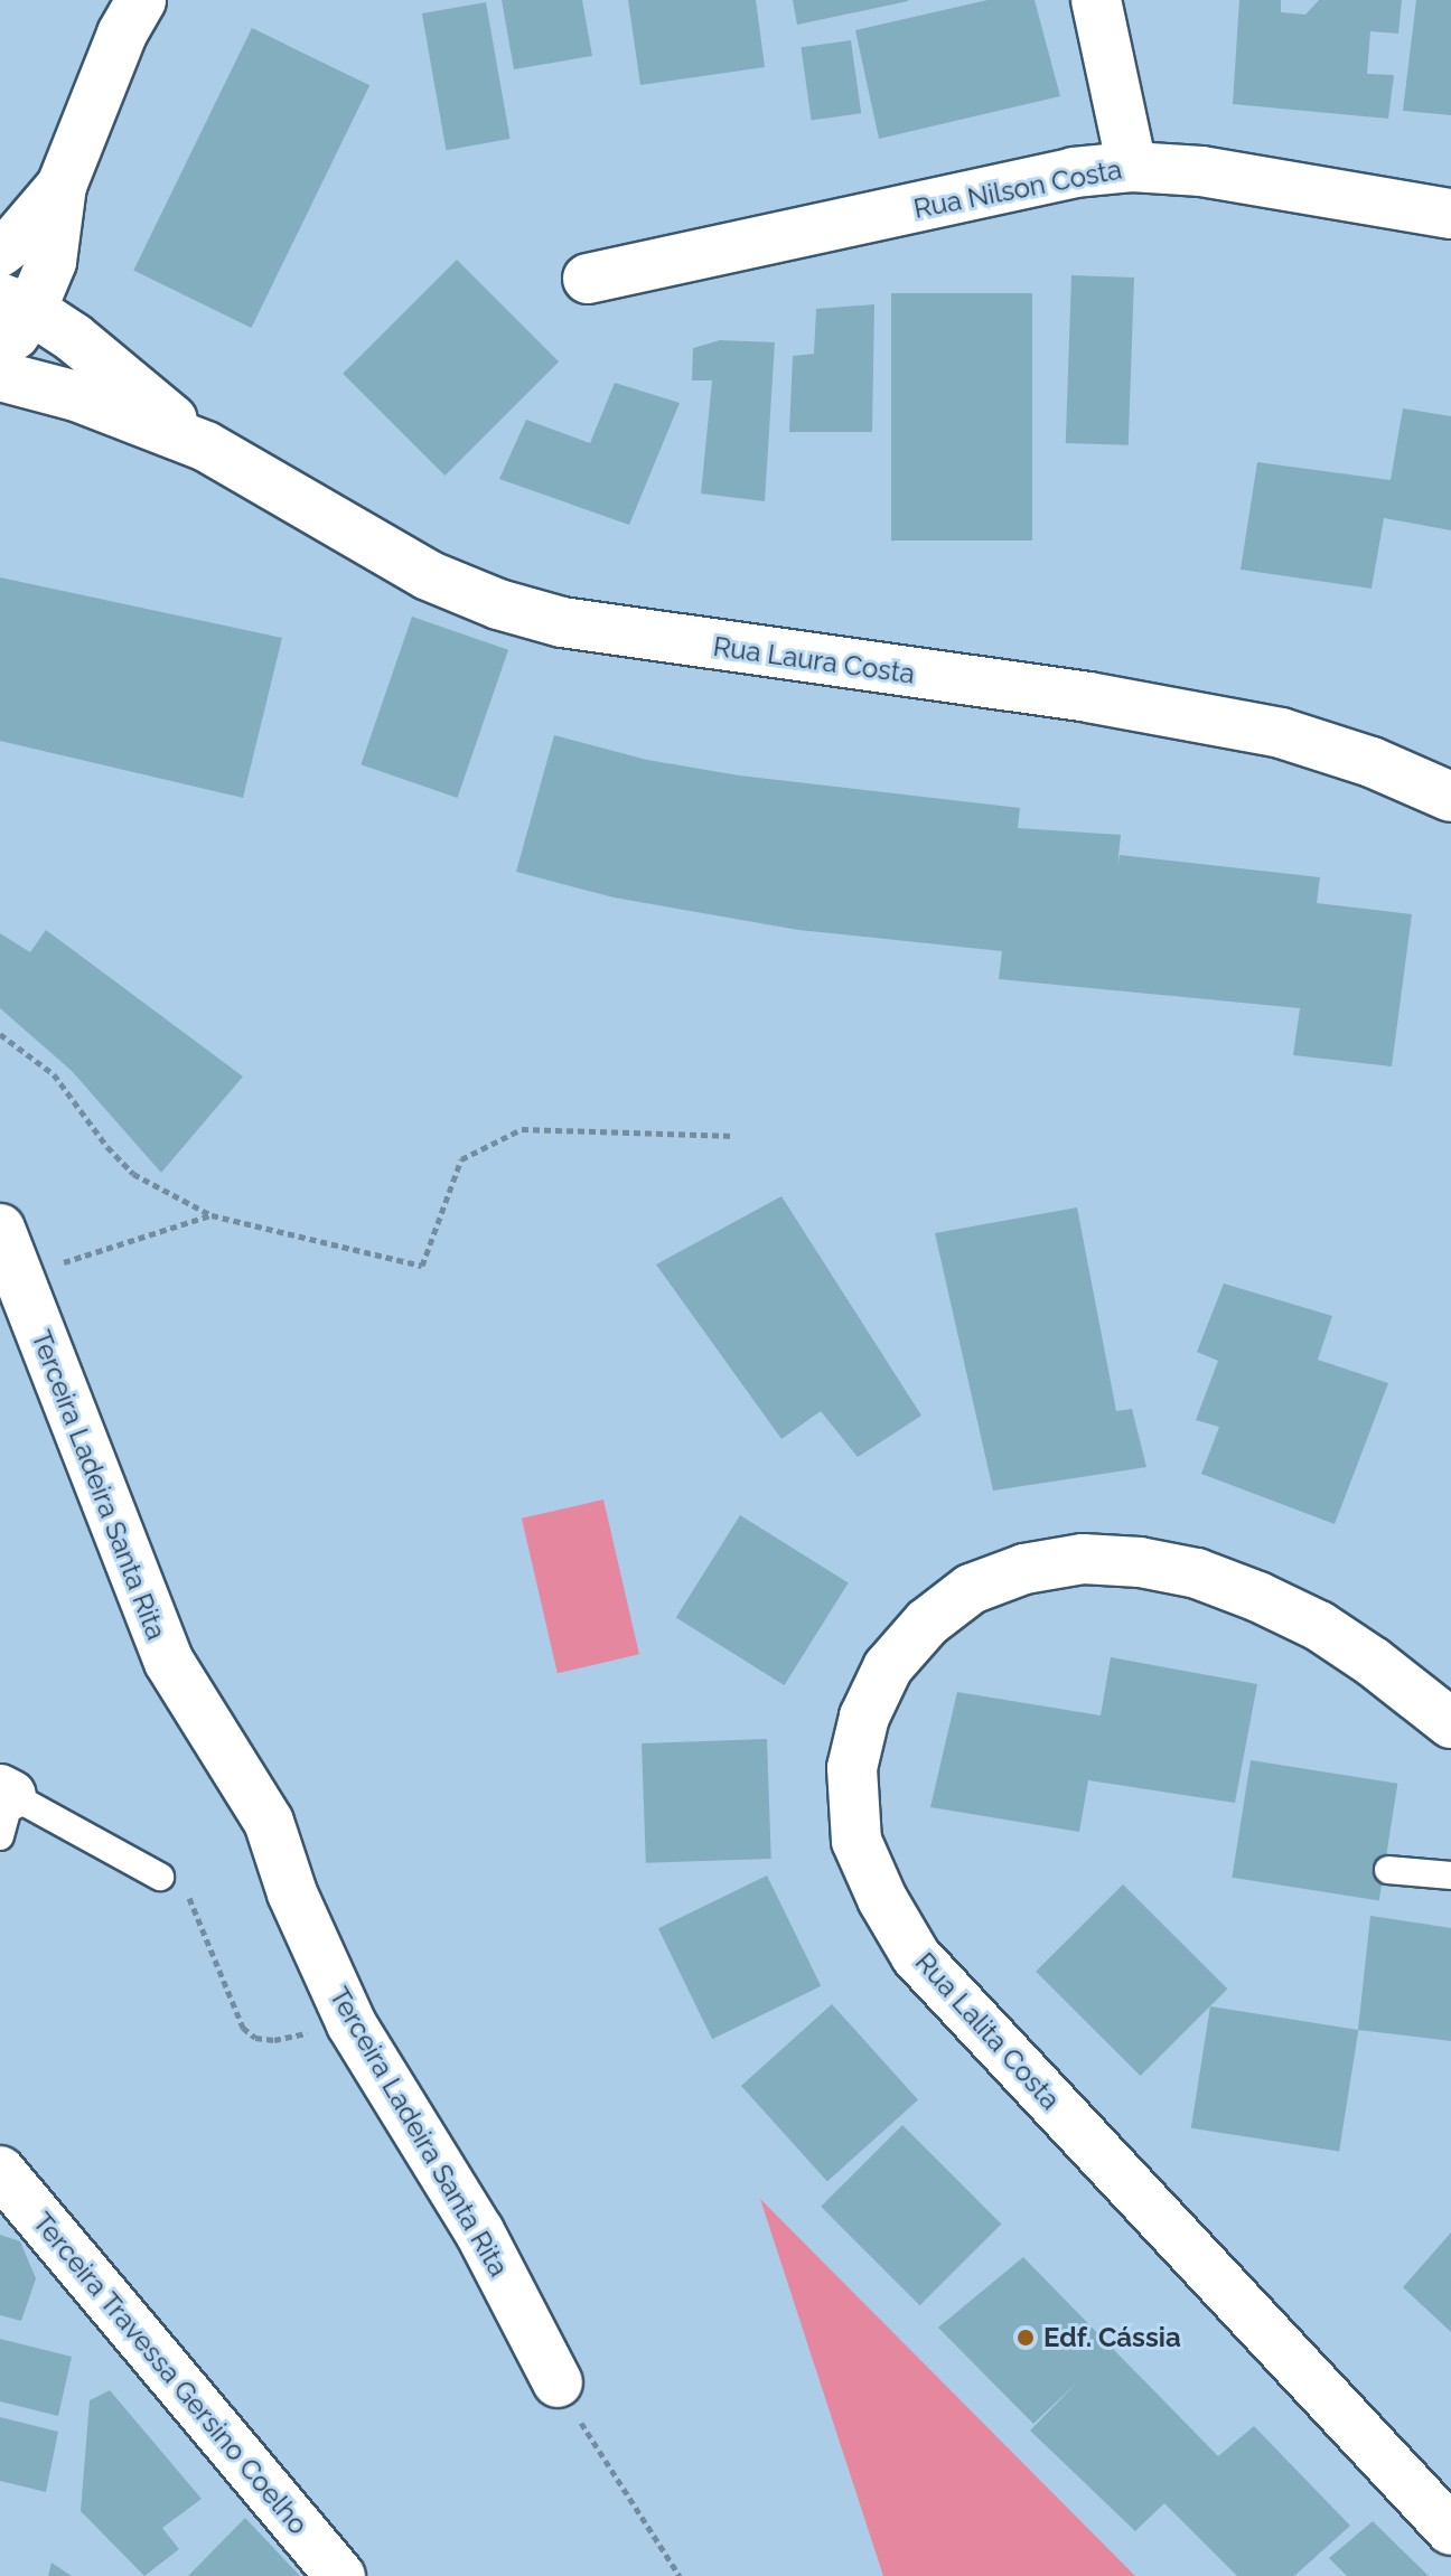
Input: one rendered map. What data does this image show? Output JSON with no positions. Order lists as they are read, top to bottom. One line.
{"streets":{"street":["Rua Nilson Costa","Rua Laura Costa","Terceira Ladeira Santa Rita","Rua Lalita Costa","Terceira Travessa Gersino Coelho"]},"places":["Edf. Cássia"]}
